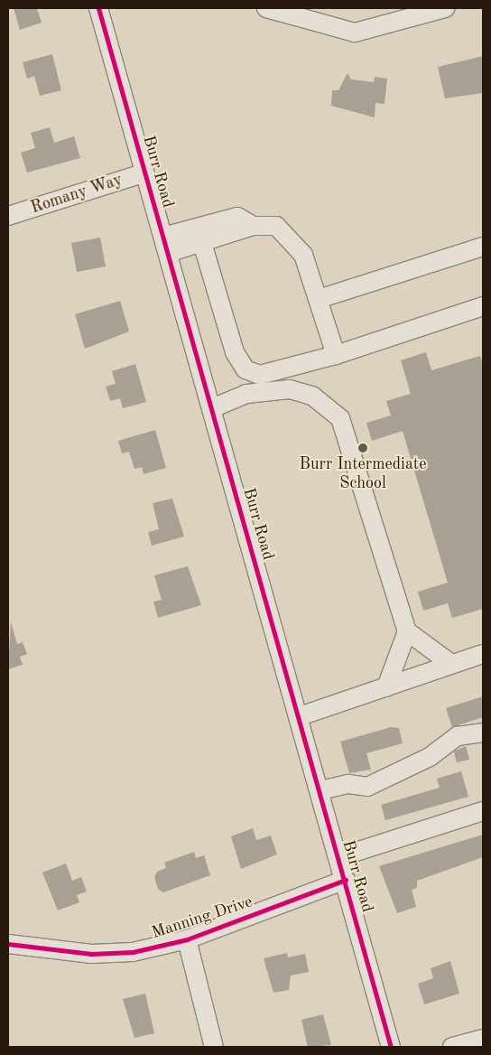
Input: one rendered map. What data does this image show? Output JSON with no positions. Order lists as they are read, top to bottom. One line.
{"streets":{"street":["Burr Road","Romany Way","Manning Drive"]},"crossings":[["Burr Road","Romany Way"],["Burr Road","Manning Drive"]],"places":["Burr Intermediate School"]}
